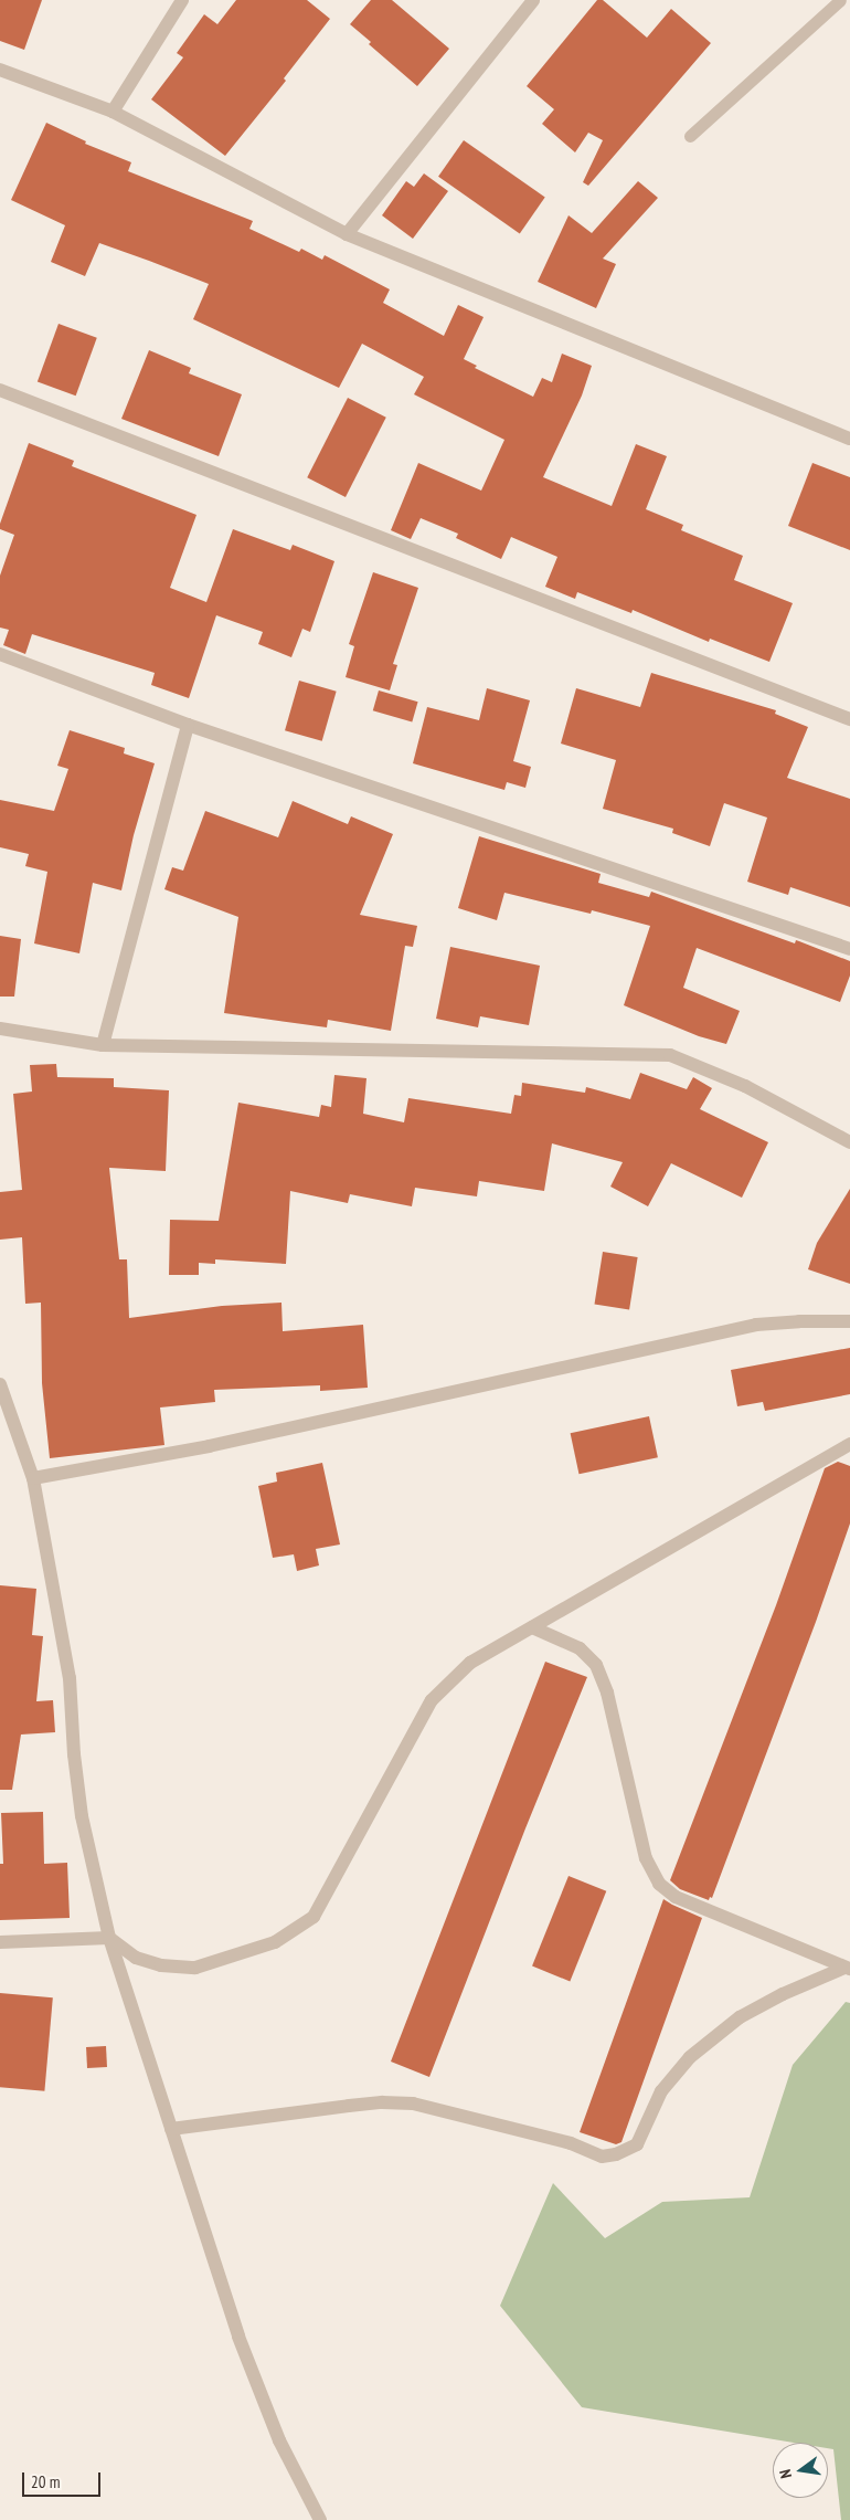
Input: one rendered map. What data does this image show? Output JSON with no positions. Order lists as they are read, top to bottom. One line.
{"scale_bar":"20 m","north":"left"}
